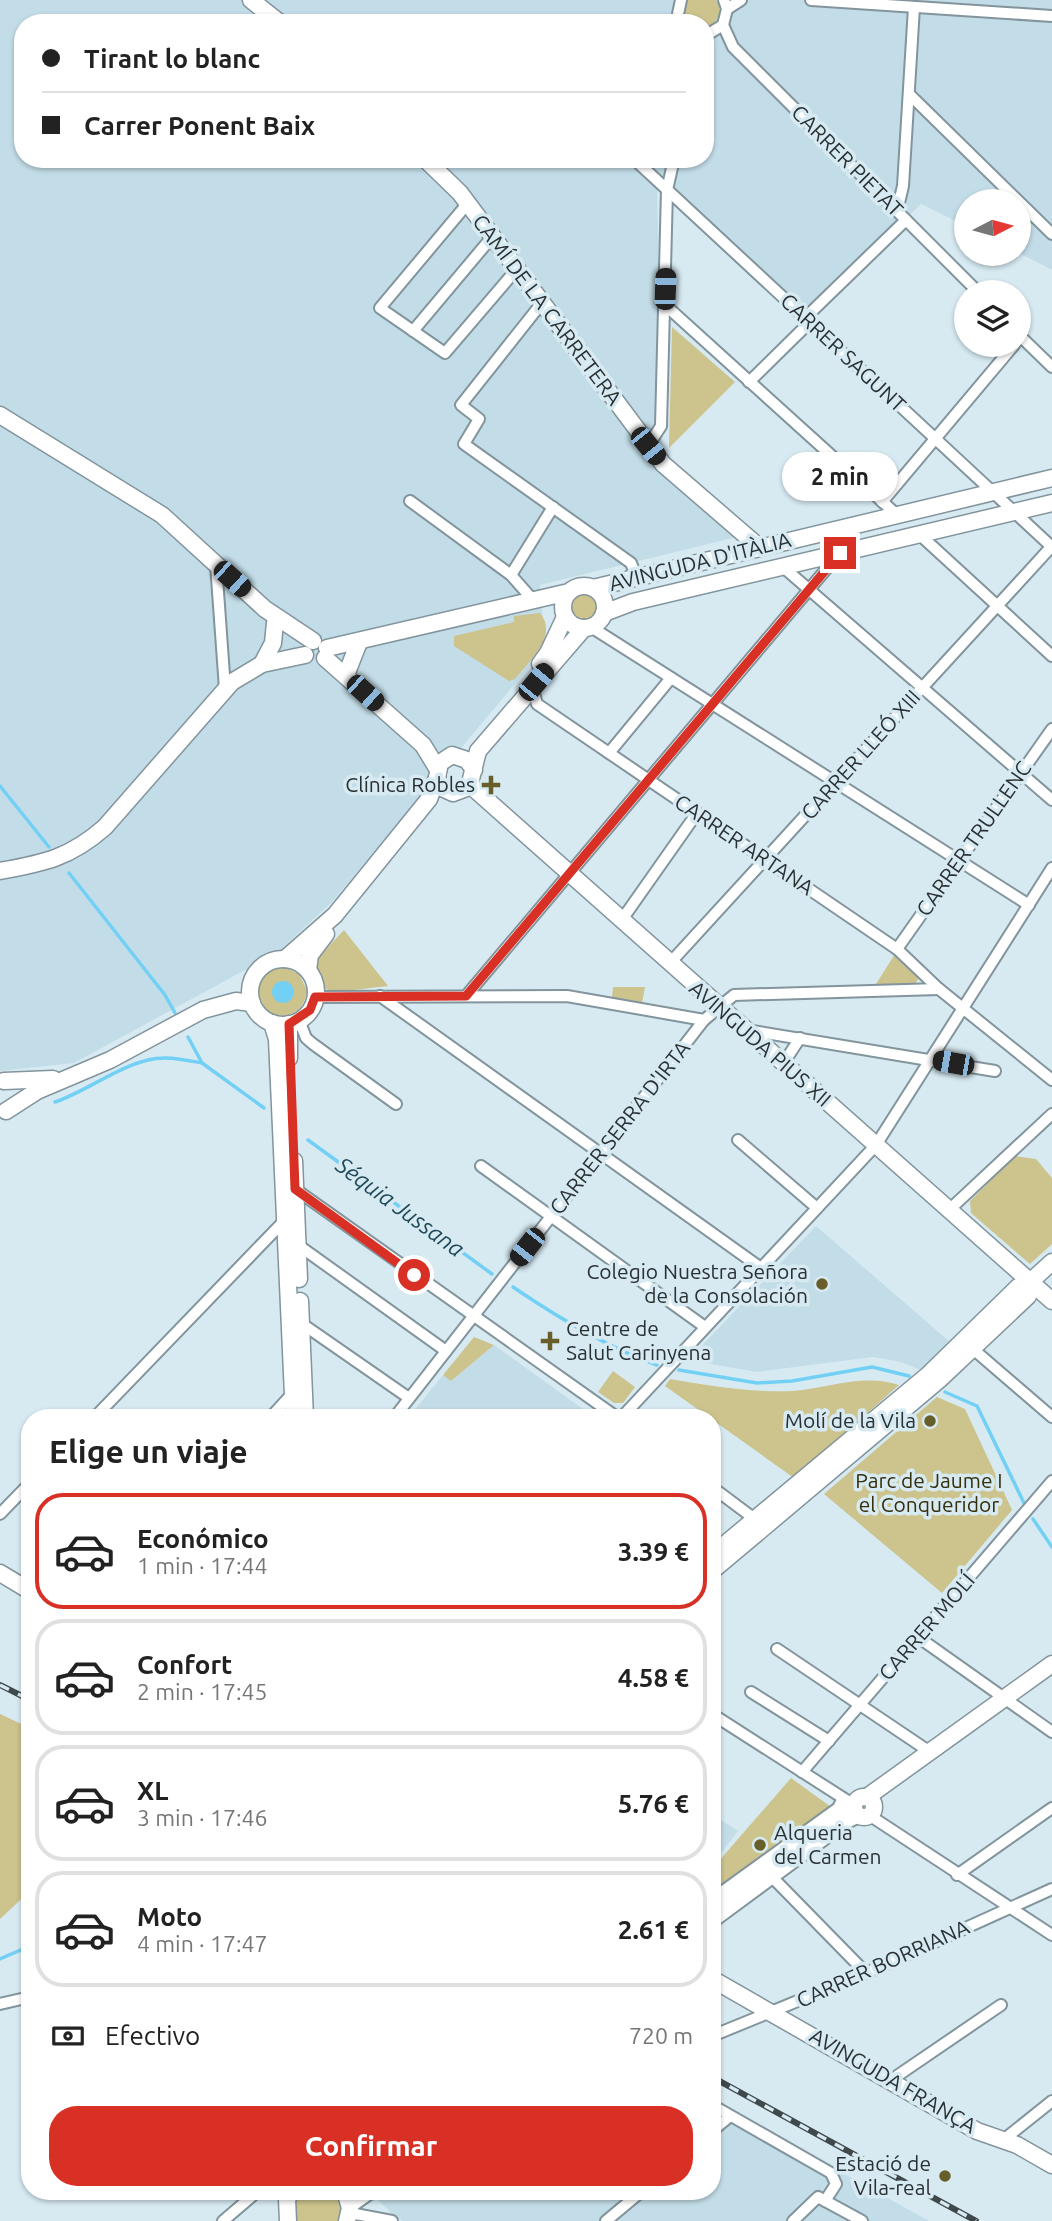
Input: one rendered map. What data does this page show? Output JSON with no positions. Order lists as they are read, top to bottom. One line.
{"streets":{"main road":["CAMÍ DE LA CARRETERA","AVINGUDA D'ITÀLIA","AVINGUDA PIUS XII","AVINGUDA FRANÇA"],"street":["CARRER PIETAT","CARRER SAGUNT","CARRER LLEÓ XIII","CARRER TRULLENC","CARRER ARTANA","CARRER SERRA D'IRTA","CARRER MOLÍ","CARRER BORRIANA"]},"crossings":[["CAMÍ DE LA CARRETERA","AVINGUDA D'ITÀLIA"],["CARRER SAGUNT","AVINGUDA D'ITÀLIA"],["CARRER SAGUNT","CARRER LLEÓ XIII"],["CARRER LLEÓ XIII","CARRER ARTANA"],["CARRER LLEÓ XIII","AVINGUDA PIUS XII"],["CARRER TRULLENC","CARRER ARTANA"],["AVINGUDA PIUS XII","CARRER SERRA D'IRTA"],["CARRER BORRIANA","AVINGUDA FRANÇA"]],"water":["Séquia Jussana"],"parks":["Parc de Jaume I el Conqueridor"],"places":{"health":["Clínica Robles","Centre de Salut Carinyena"],"other":["Colegio Nuestra Señora de la Consolación","Molí de la Vila","Alqueria del Carmen","Estació de Vila-real"]},"north":"right","page":{"banner":["Tirant lo blanc","Carrer Ponent Baix"],"bubble":"2 min","heading":"Elige un viaje","list":[{"name":"Económico","note":"1 min · 17:44","value":"3.39 €"},{"name":"Confort","note":"2 min · 17:45","value":"4.58 €"},{"name":"XL","note":"3 min · 17:46","value":"5.76 €"},{"name":"Moto","note":"4 min · 17:47","value":"2.61 €"}],"pay":["Efectivo","720 m"],"buttons":"Confirmar"}}
